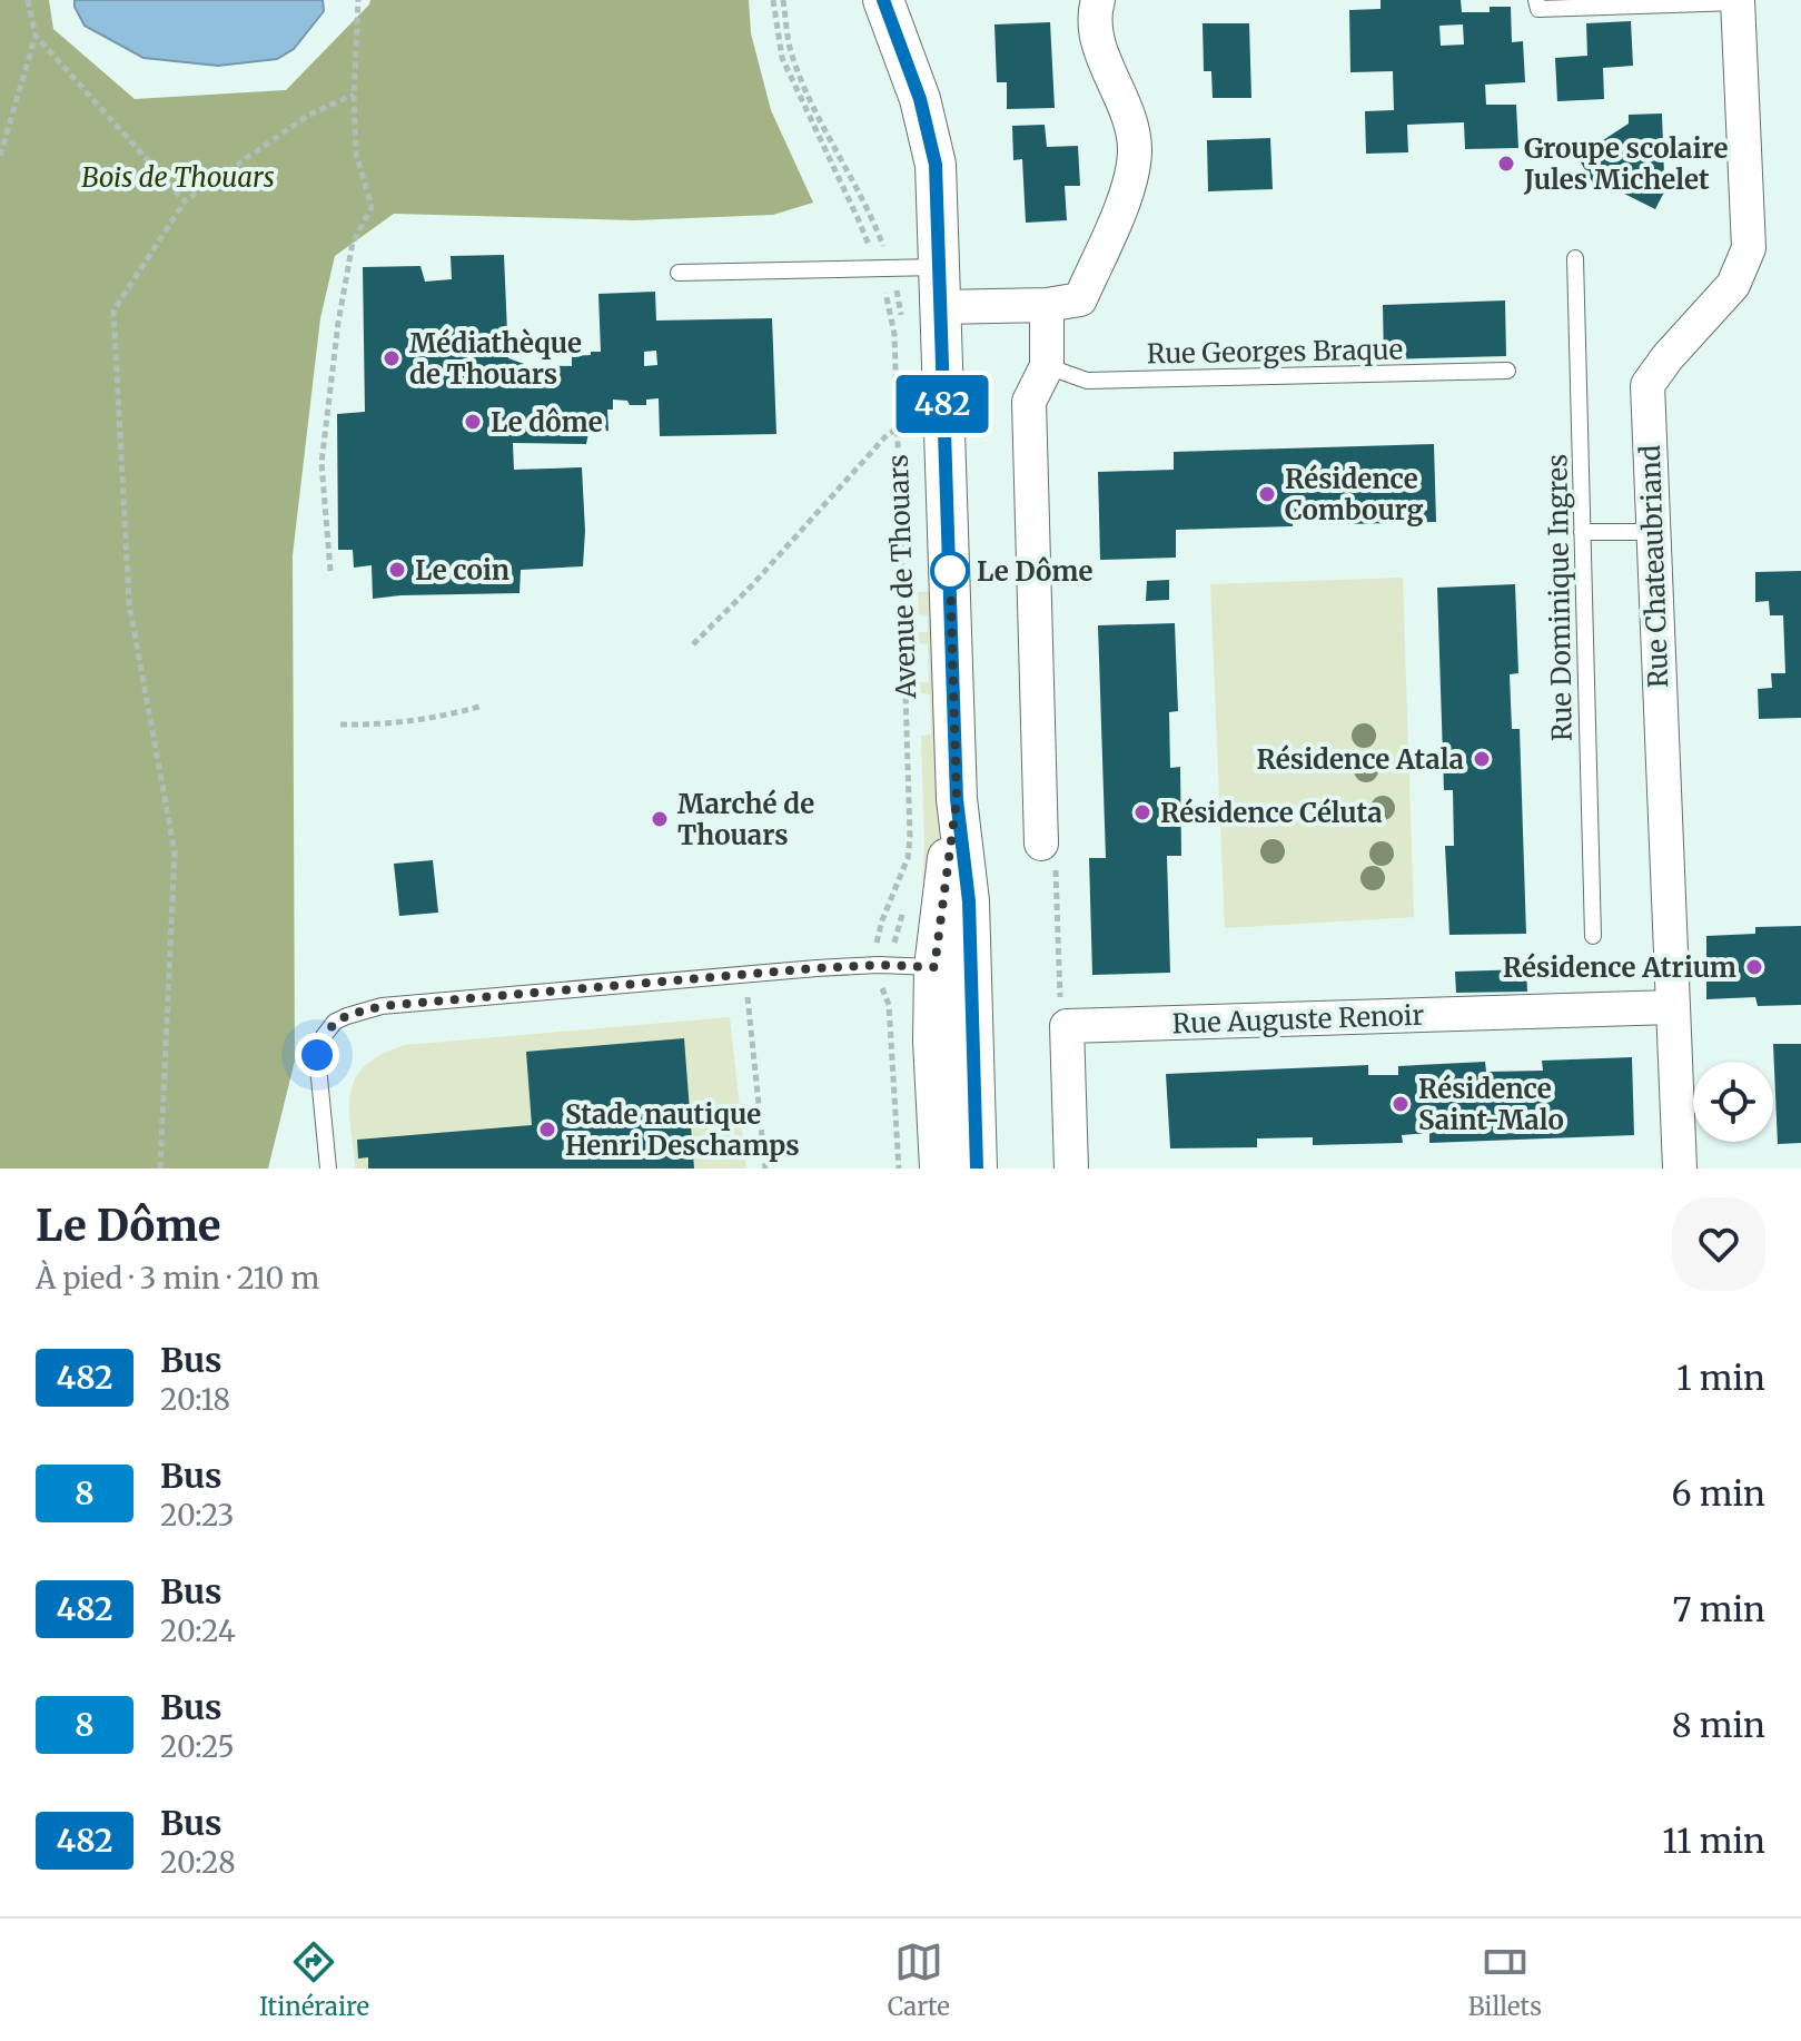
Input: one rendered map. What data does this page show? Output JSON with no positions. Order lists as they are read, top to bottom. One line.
{"streets":{"street":["Rue Chateaubriand","Avenue de Thouars","Rue Auguste Renoir"],"lane":["Rue Georges Braque","Rue Dominique Ingres"]},"crossings":[["Rue Chateaubriand","Rue Auguste Renoir"]],"parks":["Bois de Thouars"],"places":["Groupe scolaire Jules Michelet","Médiathèque de Thouars","Le dôme","Résidence Combourg","Le coin","Le Dôme","Résidence Atala","Résidence Céluta","Marché de Thouars","Résidence Atrium","Résidence Saint-Malo","Stade nautique Henri Deschamps"],"lines":["bus line 482"],"page":{"on_map":"482","heading":["Le Dôme","À pied · 3 min · 210 m"],"list":[{"mark":"482","name":"Bus","note":"20:18","value":"1 min"},{"mark":"8","name":"Bus","note":"20:23","value":"6 min"},{"mark":"482","name":"Bus","note":"20:24","value":"7 min"},{"mark":"8","name":"Bus","note":"20:25","value":"8 min"},{"mark":"482","name":"Bus","note":"20:28","value":"11 min"}],"tabs":["Itinéraire","Carte","Billets"]}}
